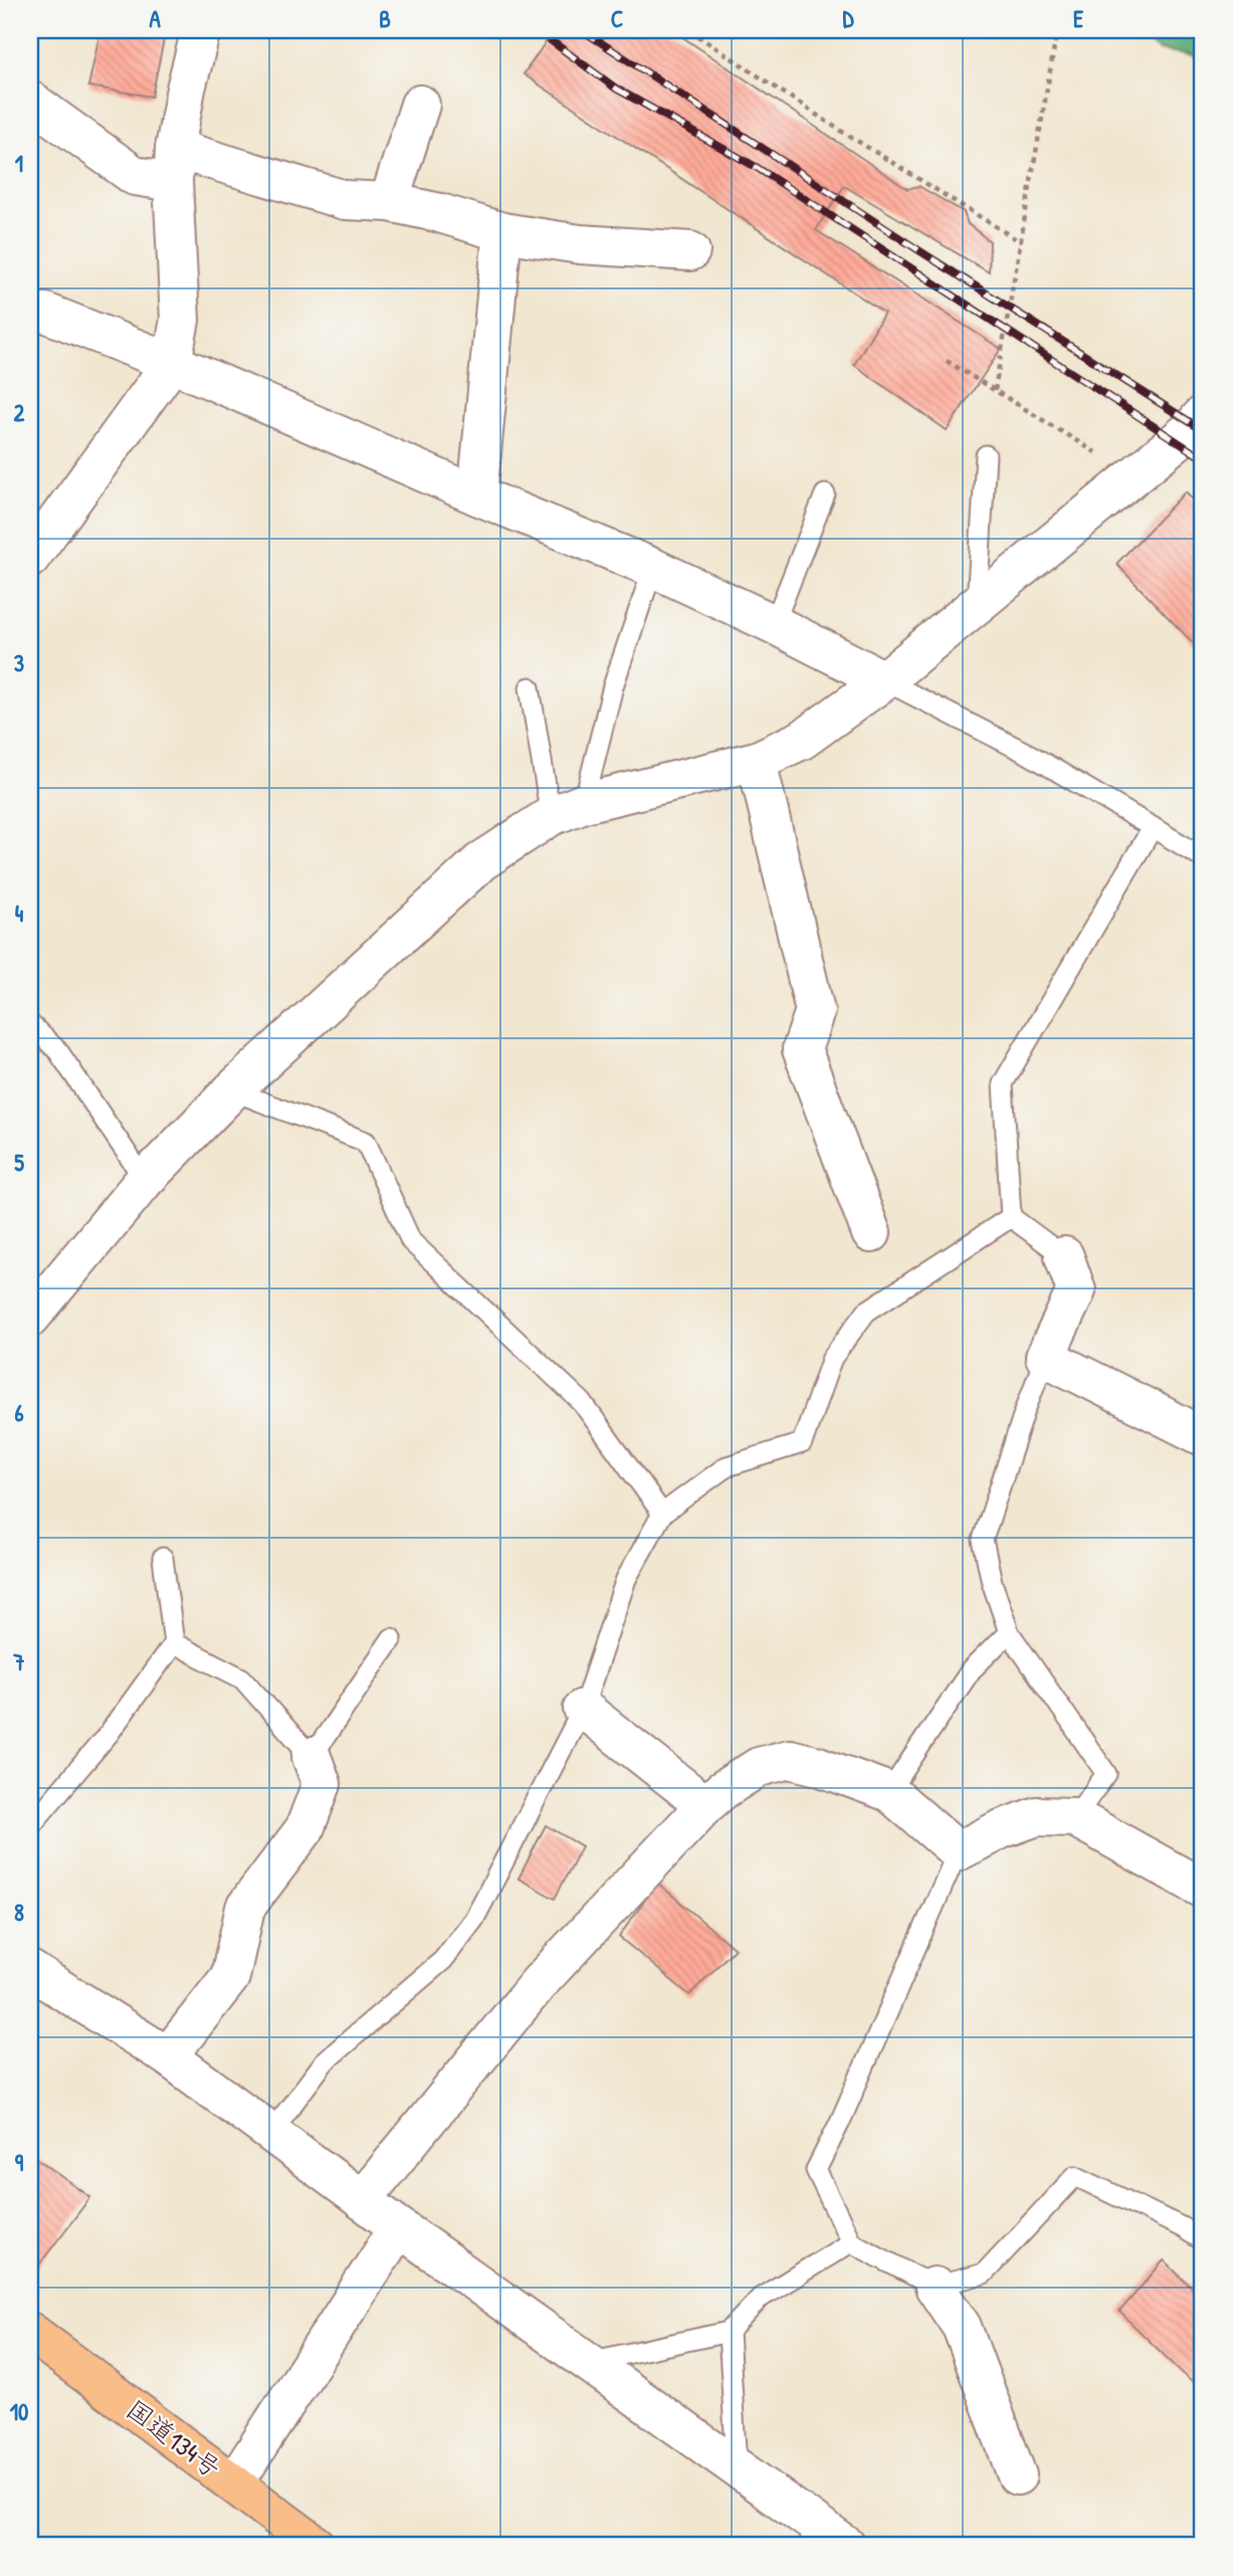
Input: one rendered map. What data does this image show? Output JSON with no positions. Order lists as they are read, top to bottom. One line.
{"streets":{"highway":["国道134号"]},"grid":{"columns":["A","B","C","D","E"],"rows":["1","2","3","4","5","6","7","8","9","10"]}}
